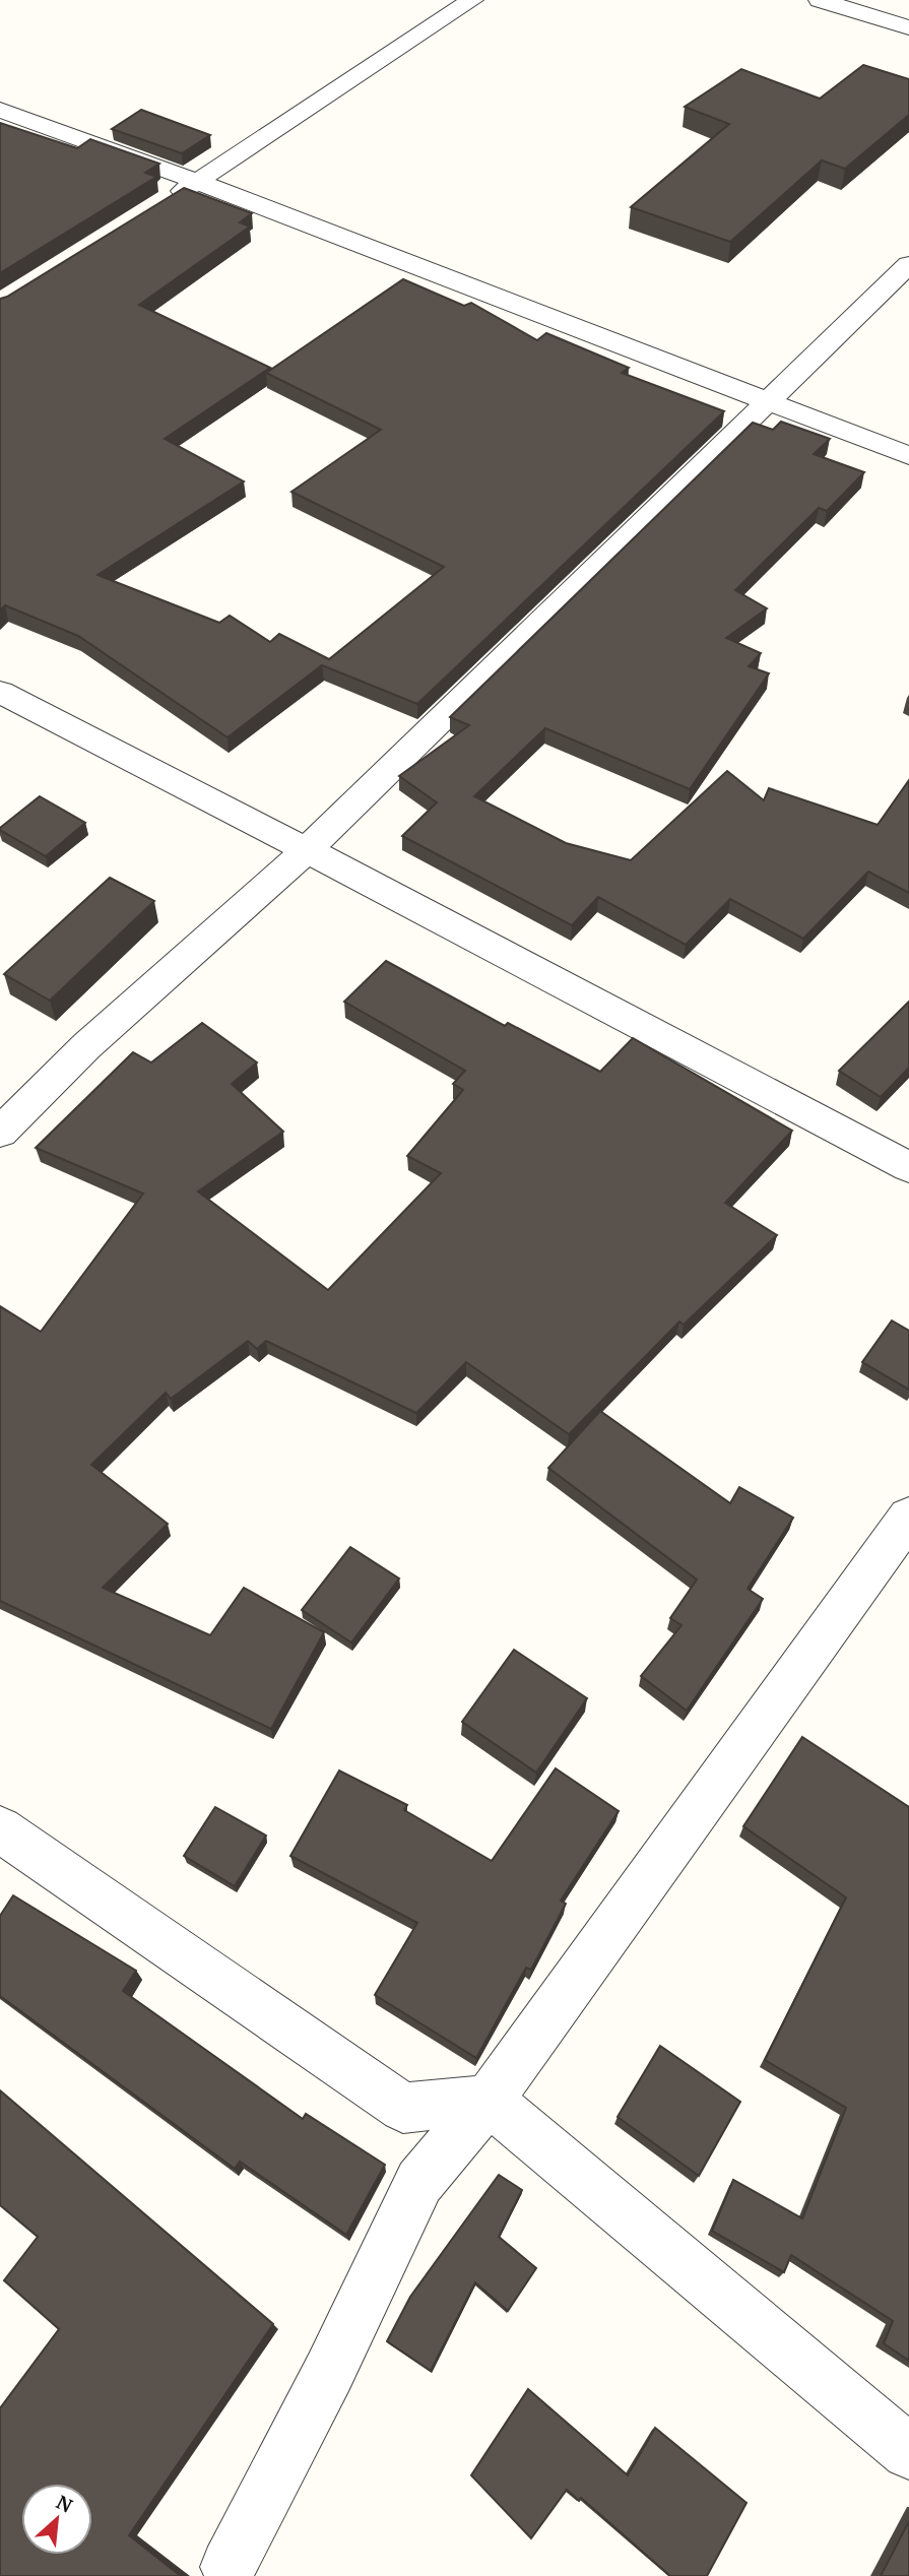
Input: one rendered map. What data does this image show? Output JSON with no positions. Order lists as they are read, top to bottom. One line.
{"north":"top right"}
